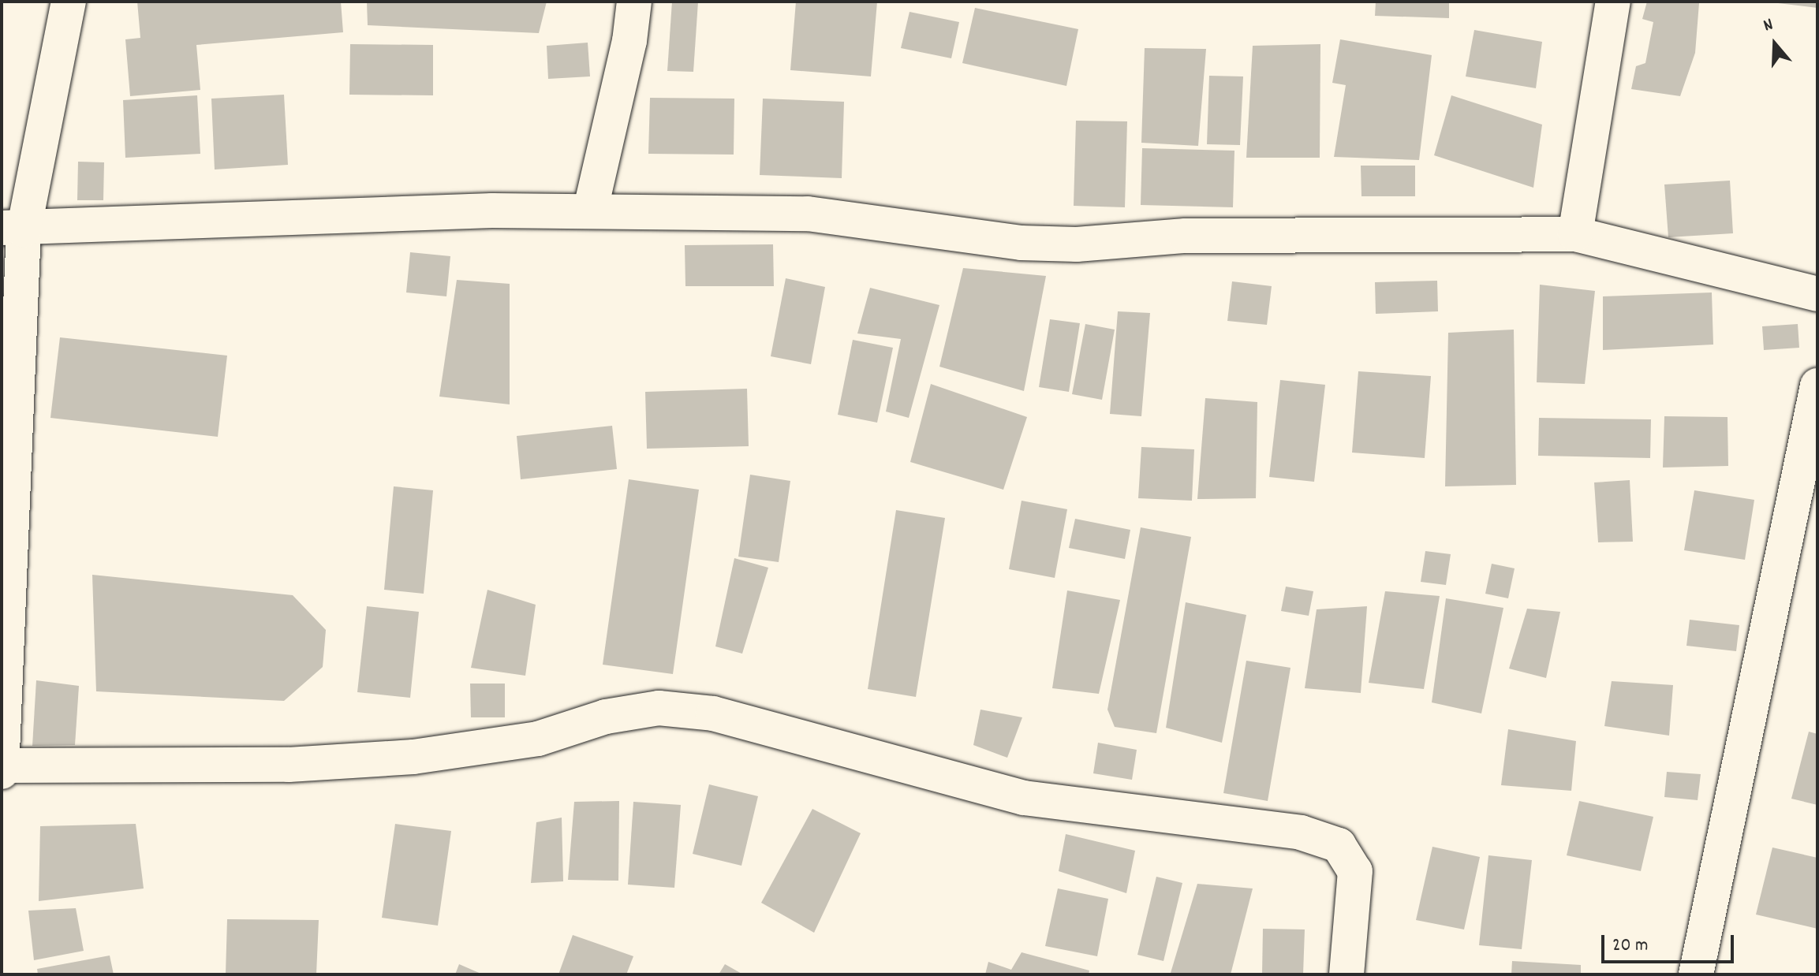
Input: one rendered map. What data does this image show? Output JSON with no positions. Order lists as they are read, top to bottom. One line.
{"scale_bar":"20 m","north":"top"}
